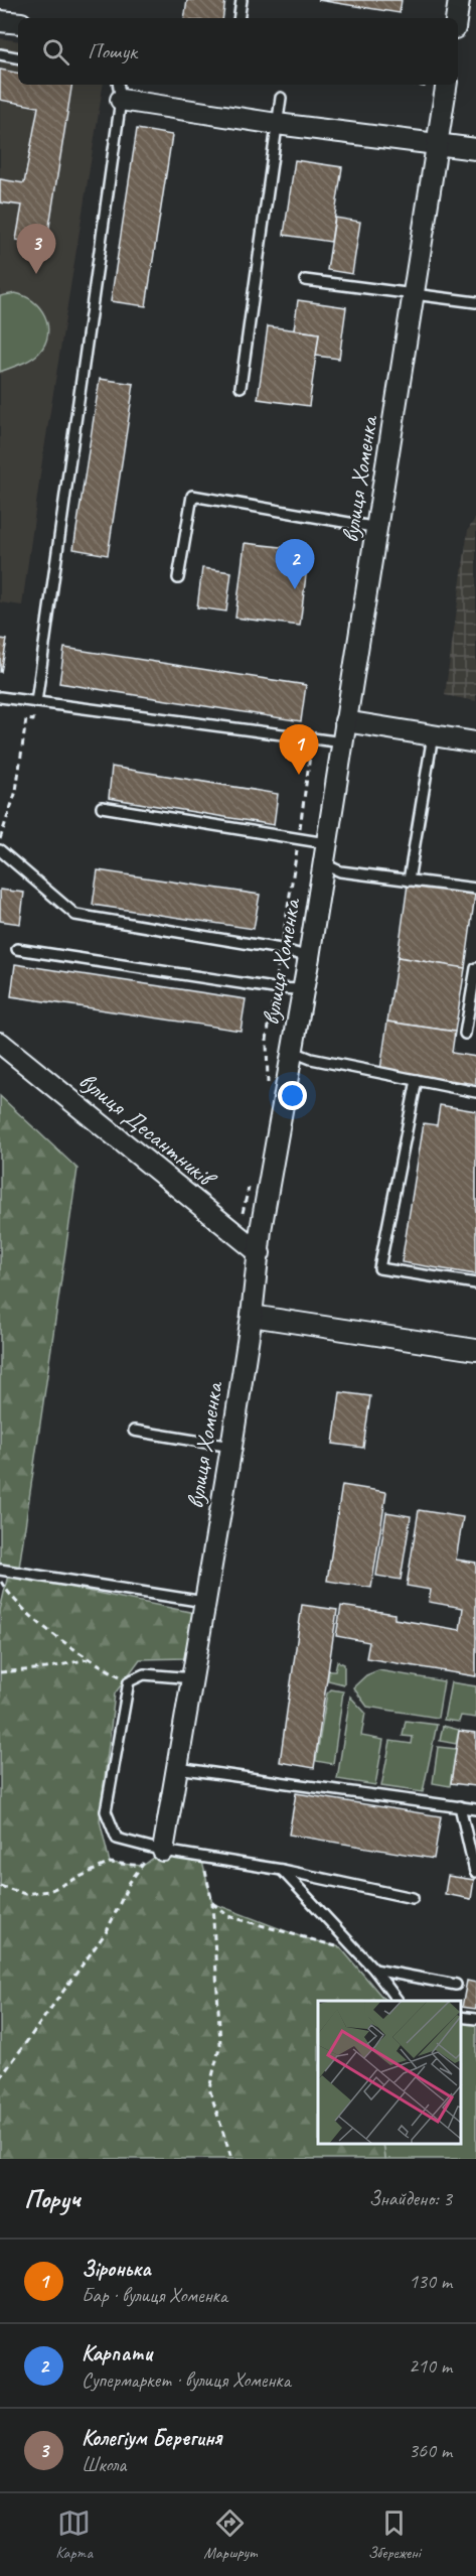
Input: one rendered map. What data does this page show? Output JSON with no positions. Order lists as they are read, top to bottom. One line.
{"streets":{"street":["вулиця Хоменка","вулиця Десантників"]},"crossings":[["вулиця Хоменка","вулиця Десантників"]],"page":{"search":"Пошук","pins":["3","2","1"],"heading":["Поруч","Знайдено: 3"],"list":[{"mark":"1","name":"Зіронька","note":"Бар · вулиця Хоменка","value":"130 m"},{"mark":"2","name":"Карпати","note":"Супермаркет · вулиця Хоменка","value":"210 m"},{"mark":"3","name":"Колегіум Берегиня","note":"Школа","value":"360 m"}],"nav":["Карта","Маршрут","Збережені"]}}
